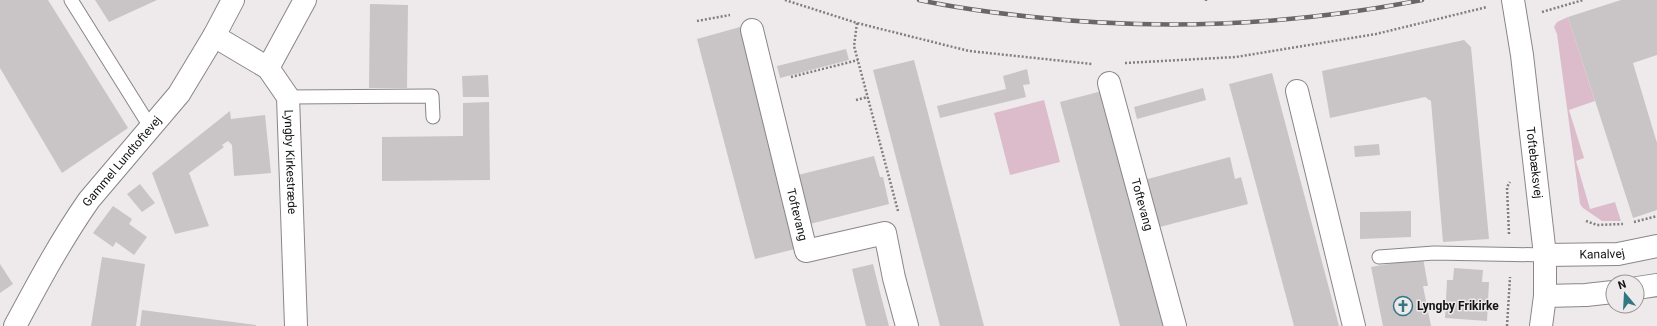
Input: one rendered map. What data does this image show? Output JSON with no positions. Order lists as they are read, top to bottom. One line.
{"streets":{"street":["Gammel Lundtoftevej","Lyngby Kirkestræde","Toftebæksvej","Toftevang","Kanalvej"]},"crossings":[["Gammel Lundtoftevej","Lyngby Kirkestræde"],["Toftebæksvej","Kanalvej"]],"places":{"church":["Lyngby Frikirke"]},"north":"top"}
